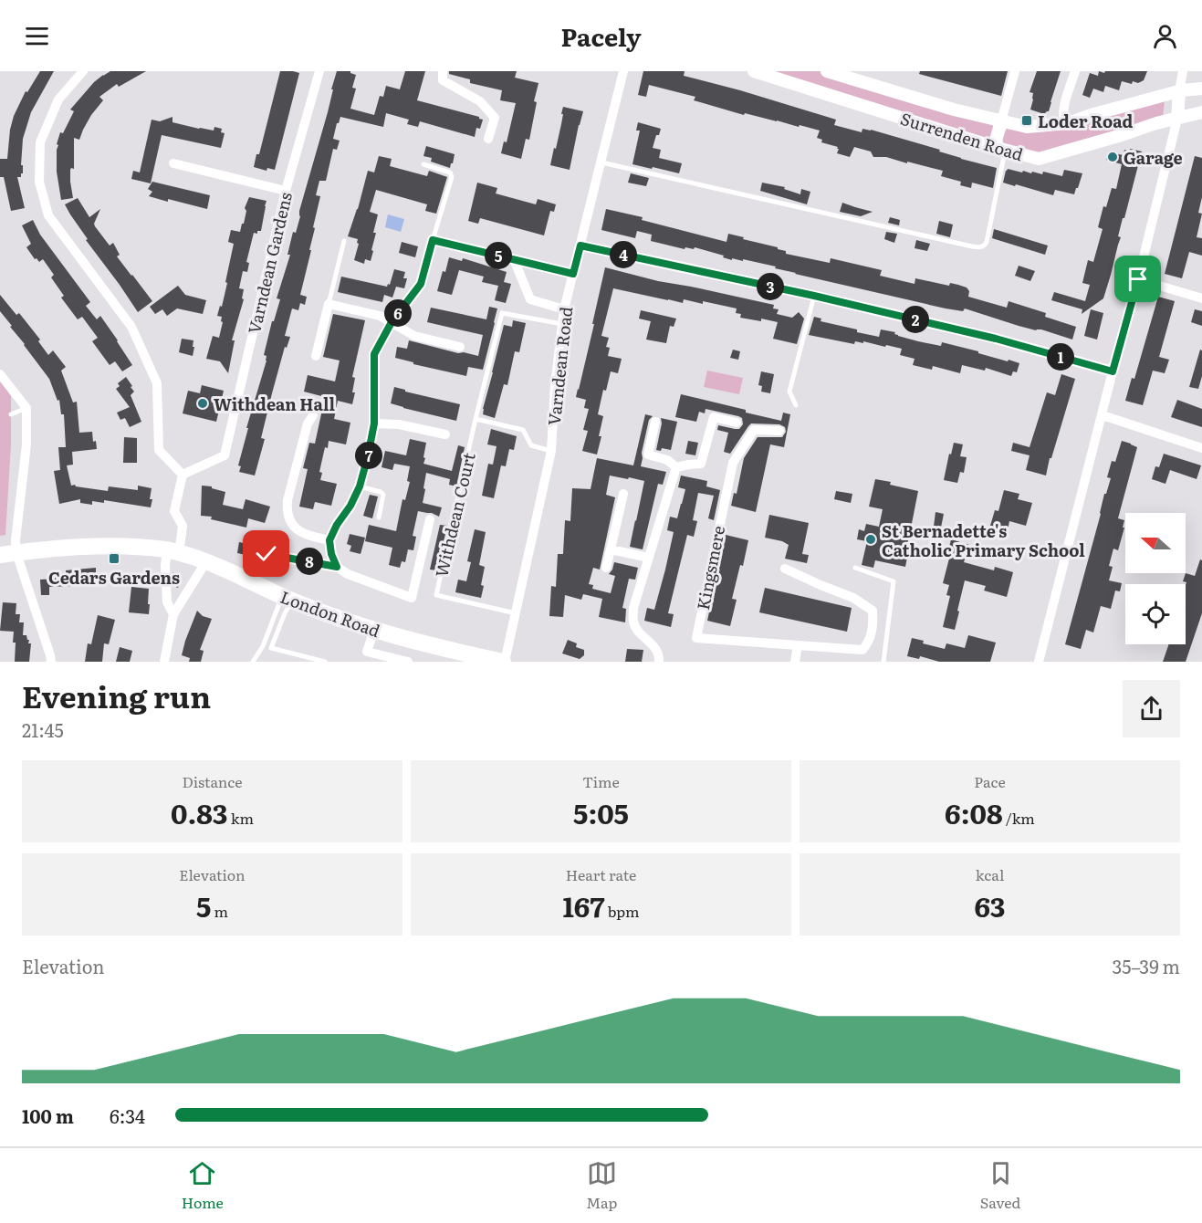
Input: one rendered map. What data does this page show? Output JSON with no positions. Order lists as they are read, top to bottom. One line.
{"streets":{"highway":["London Road"],"street":["Surrenden Road","Varndean Gardens","Varndean Road","Kingsmere"],"lane":["Withdean Court"]},"crossings":[["Varndean Road","Withdean Court"],["Varndean Road","London Road"]],"places":{"transit":["Loder Road","Cedars Gardens"],"other":["Garage","Withdean Hall","St Bernadette's Catholic Primary School"]},"north":"left","page":{"header":"Pacely","pins":["4","5","3","6","2","1","7","8"],"heading":["Evening run","21:45"],"stats":[["Distance","0.83 km"],["Time","5:05"],["Pace","6:08 /km"],["Elevation","5 m"],["Heart rate","167 bpm"],["kcal","63"]],"chart":["Elevation","35–39 m"],"list":[{"name":"100 m","note":"6:34"}],"tabs":["Home","Map","Saved"]}}
